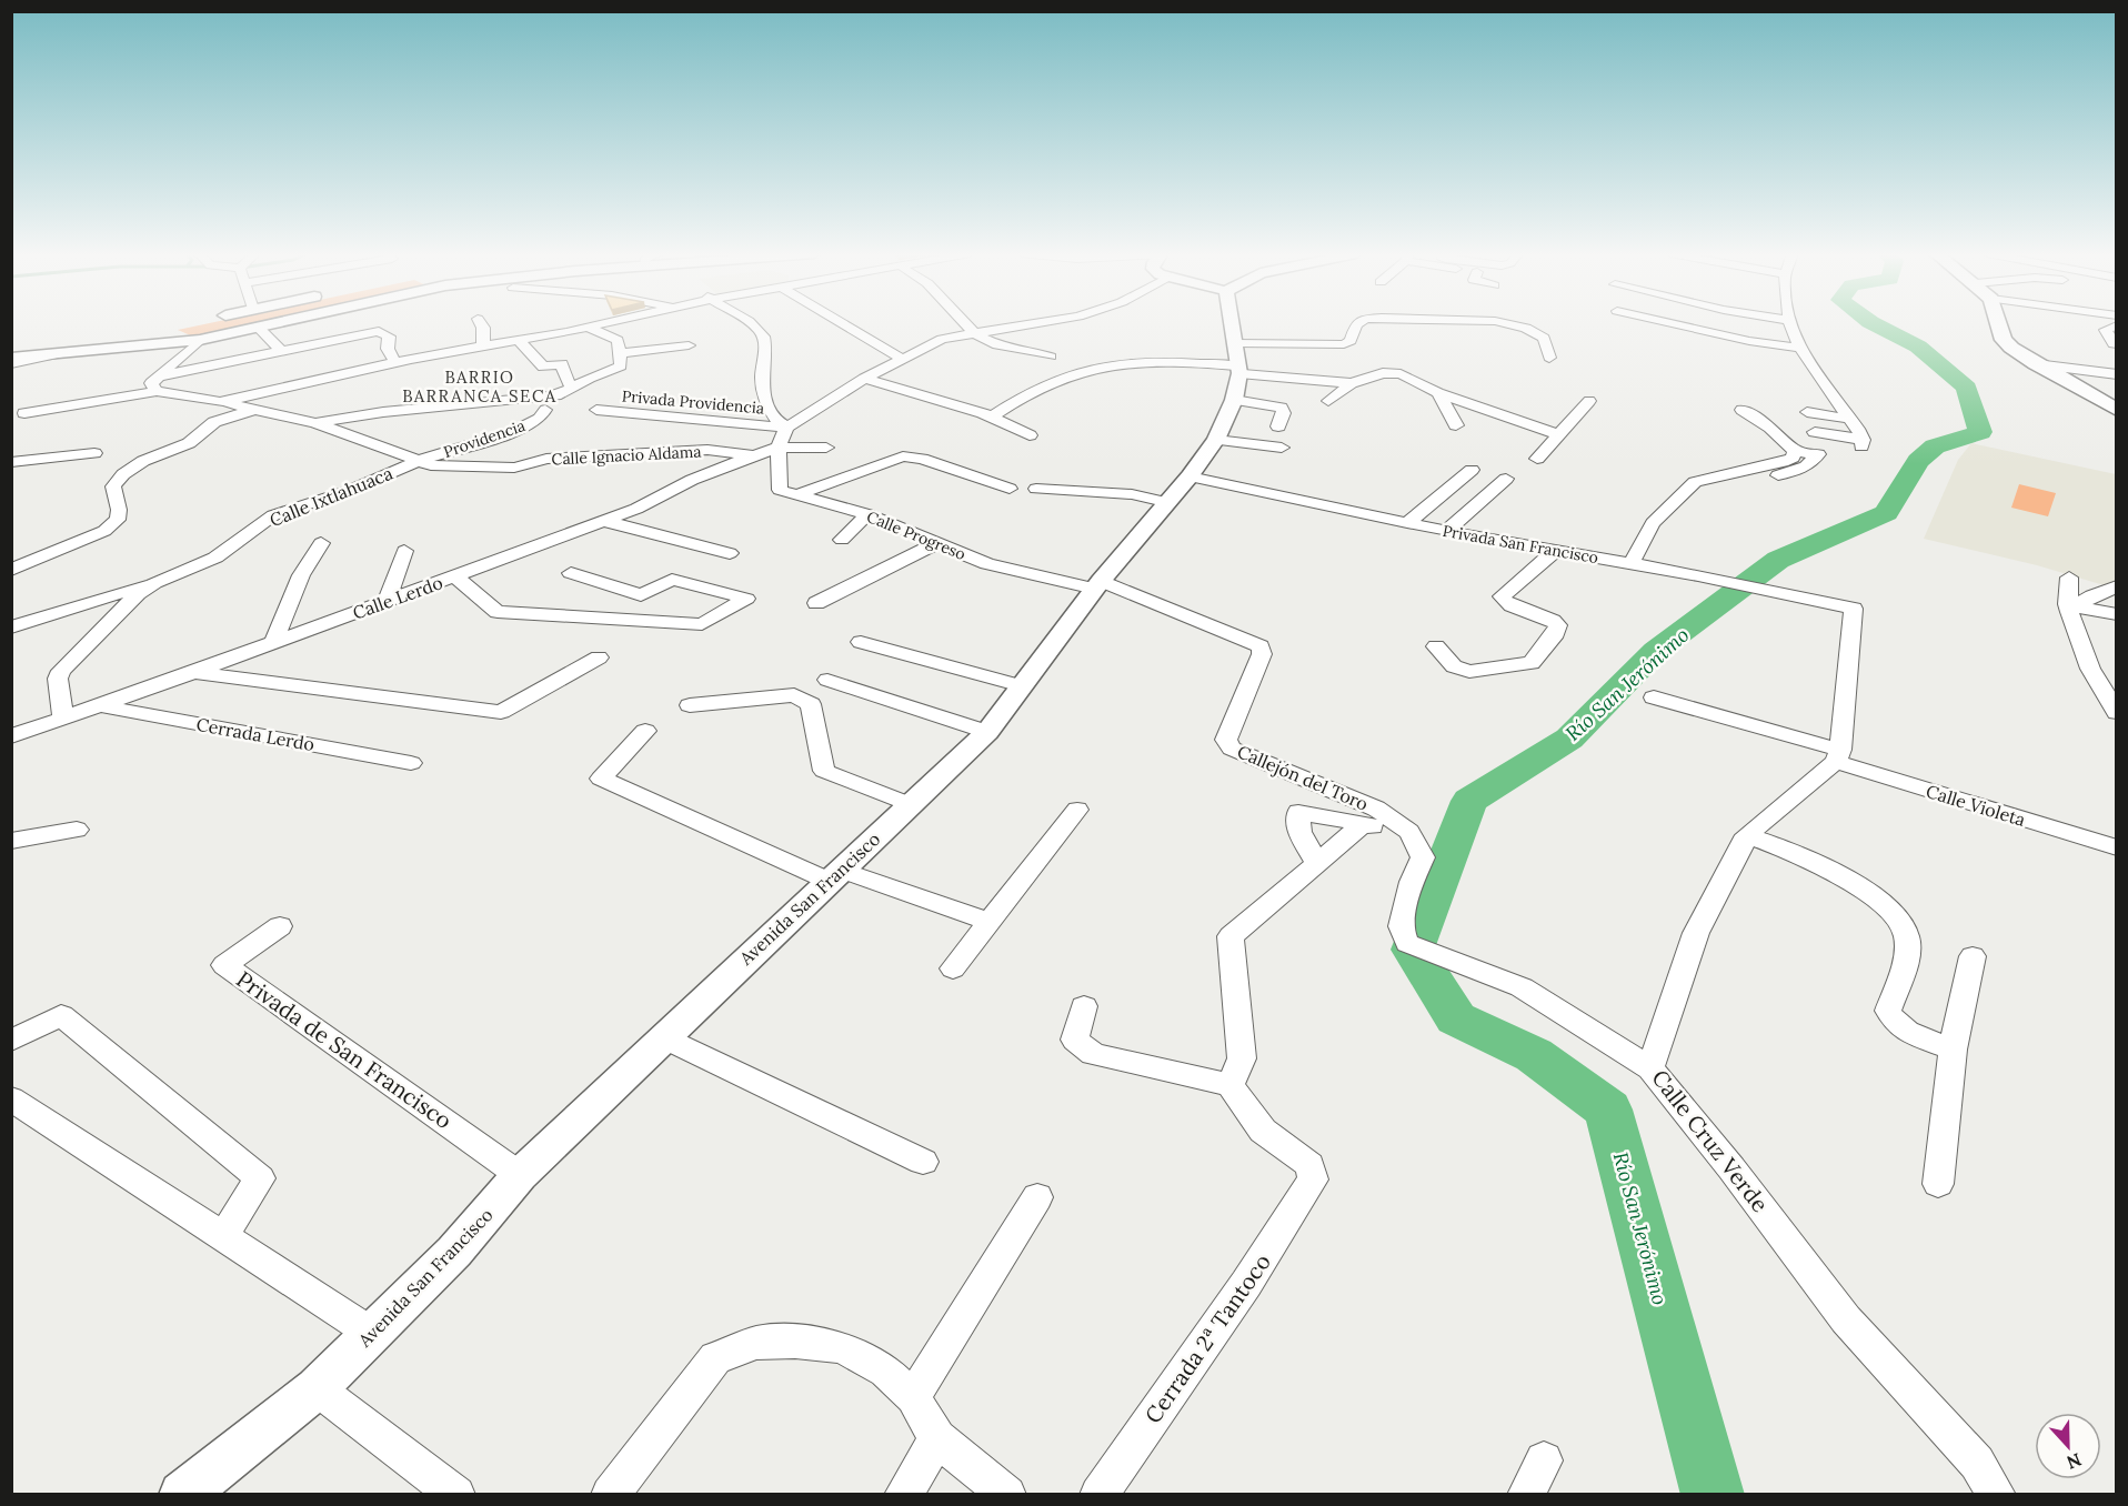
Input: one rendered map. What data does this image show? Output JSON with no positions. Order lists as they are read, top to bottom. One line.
{"streets":{"street":["Privada Providencia","Providencia","Calle Ignacio Aldama","Calle Ixtlahuaca","Calle Progreso","Privada San Francisco","Calle Lerdo","Cerrada Lerdo","Callejón del Toro","Calle Violeta","Avenida San Francisco","Privada de San Francisco","Calle Cruz Verde","Cerrada 2ª Tantoco"]},"crossings":[["Providencia","Calle Ignacio Aldama"],["Providencia","Calle Ixtlahuaca"],["Calle Ignacio Aldama","Calle Ixtlahuaca"],["Calle Ignacio Aldama","Calle Lerdo"],["Calle Ixtlahuaca","Calle Lerdo"],["Calle Progreso","Callejón del Toro"],["Calle Progreso","Avenida San Francisco"],["Privada San Francisco","Calle Violeta"],["Privada San Francisco","Avenida San Francisco"],["Privada San Francisco","Calle Cruz Verde"],["Calle Lerdo","Cerrada Lerdo"],["Callejón del Toro","Avenida San Francisco"],["Calle Violeta","Calle Cruz Verde"],["Avenida San Francisco","Privada de San Francisco"]],"districts":["BARRIO BARRANCA SECA"],"water":["Río San Jerónimo"],"north":"bottom"}
